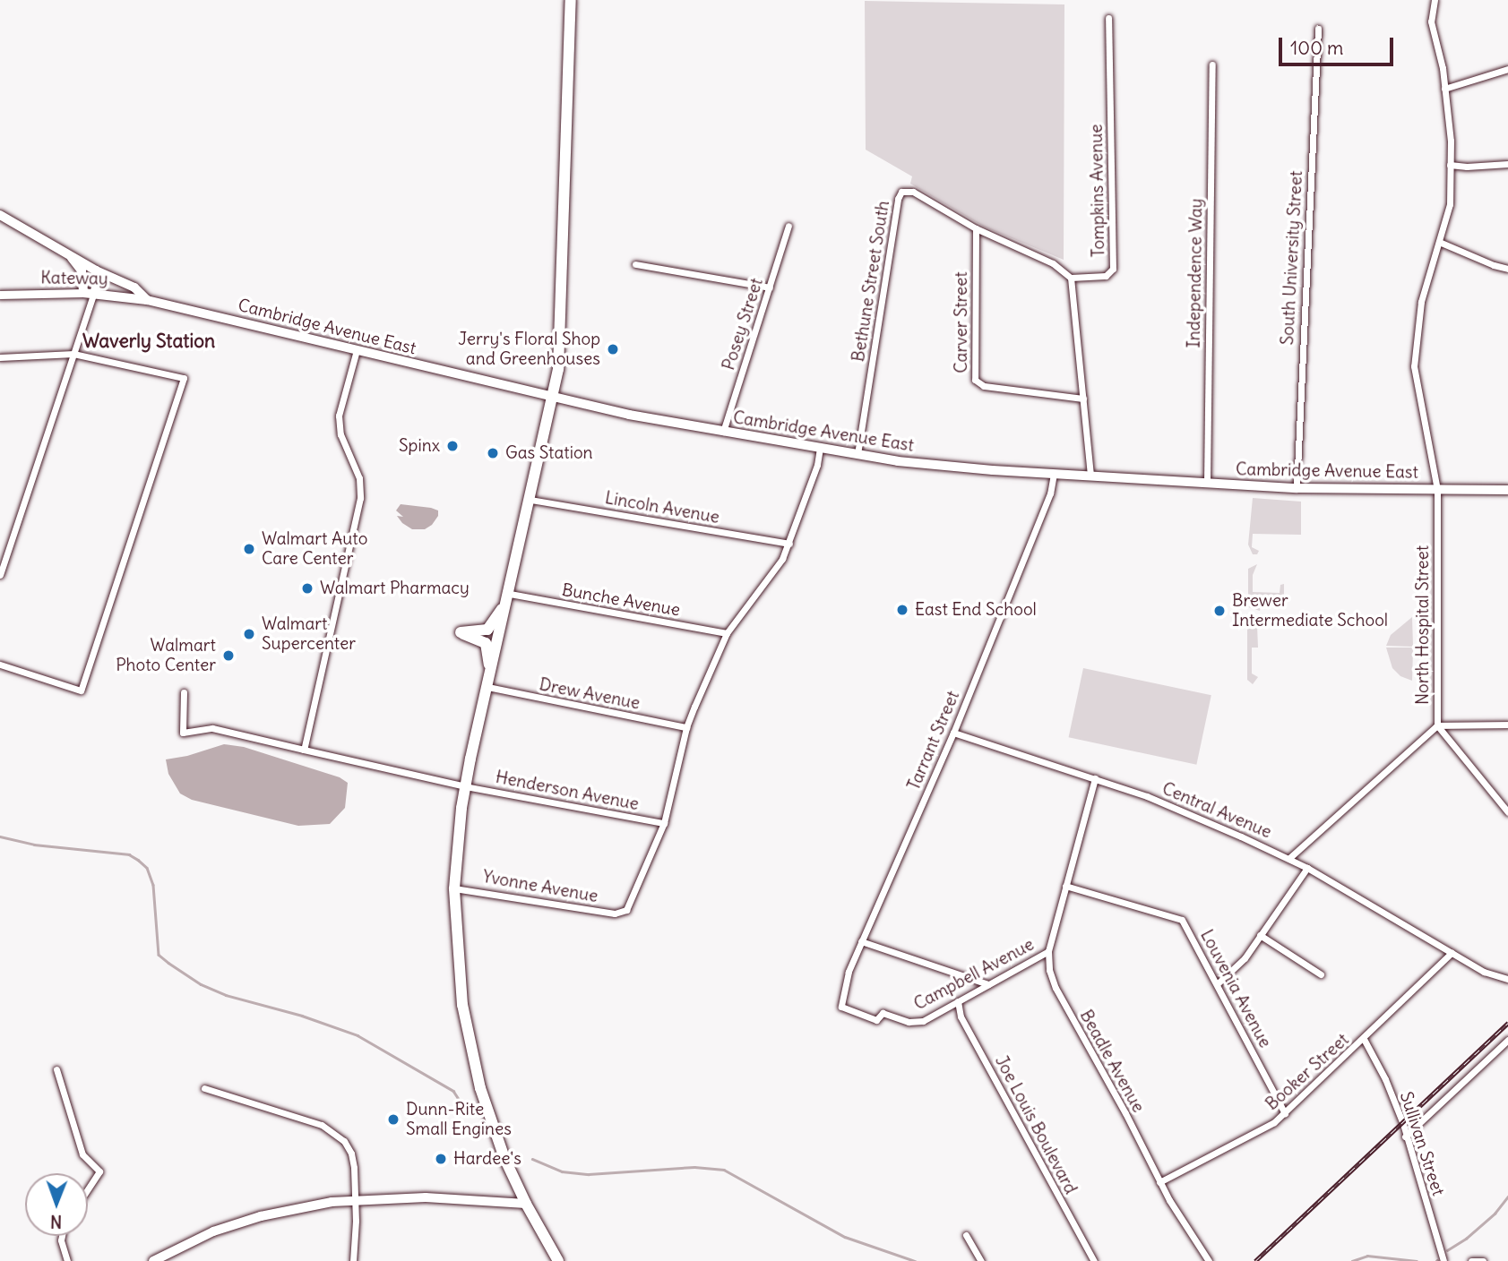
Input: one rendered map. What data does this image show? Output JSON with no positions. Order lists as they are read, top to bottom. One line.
{"streets":{"main road":["Kateway","Cambridge Avenue East"],"street":["Tompkins Avenue","South University Street","Independence Way","Bethune Street South","Carver Street","Posey Street","Lincoln Avenue","Bunche Avenue","North Hospital Street","Drew Avenue","Tarrant Street","Henderson Avenue","Central Avenue","Yvonne Avenue","Campbell Avenue","Louvenia Avenue","Beadle Avenue","Booker Street","Joe Louis Boulevard","Sullivan Street"]},"crossings":[["Tompkins Avenue","Bethune Street South"],["South University Street","Cambridge Avenue East"],["Independence Way","Cambridge Avenue East"],["Kateway","Cambridge Avenue East"],["Bethune Street South","Carver Street"],["Bethune Street South","Cambridge Avenue East"],["Posey Street","Cambridge Avenue East"],["Cambridge Avenue East","North Hospital Street"],["Cambridge Avenue East","Tarrant Street"],["Tarrant Street","Central Avenue"],["Tarrant Street","Campbell Avenue"],["Henderson Avenue","Yvonne Avenue"],["Central Avenue","Campbell Avenue"],["Central Avenue","Booker Street"],["Campbell Avenue","Louvenia Avenue"],["Campbell Avenue","Beadle Avenue"],["Campbell Avenue","Joe Louis Boulevard"],["Louvenia Avenue","Booker Street"],["Beadle Avenue","Booker Street"],["Booker Street","Sullivan Street"]],"districts":["Waverly Station"],"places":["Jerry's Floral Shop and Greenhouses","Spinx","Gas Station","Walmart Auto Care Center","Walmart Pharmacy","East End School","Brewer Intermediate School","Walmart Supercenter","Walmart Photo Center","Dunn-Rite Small Engines","Hardee's"],"scale_bar":"100 m","north":"bottom"}
